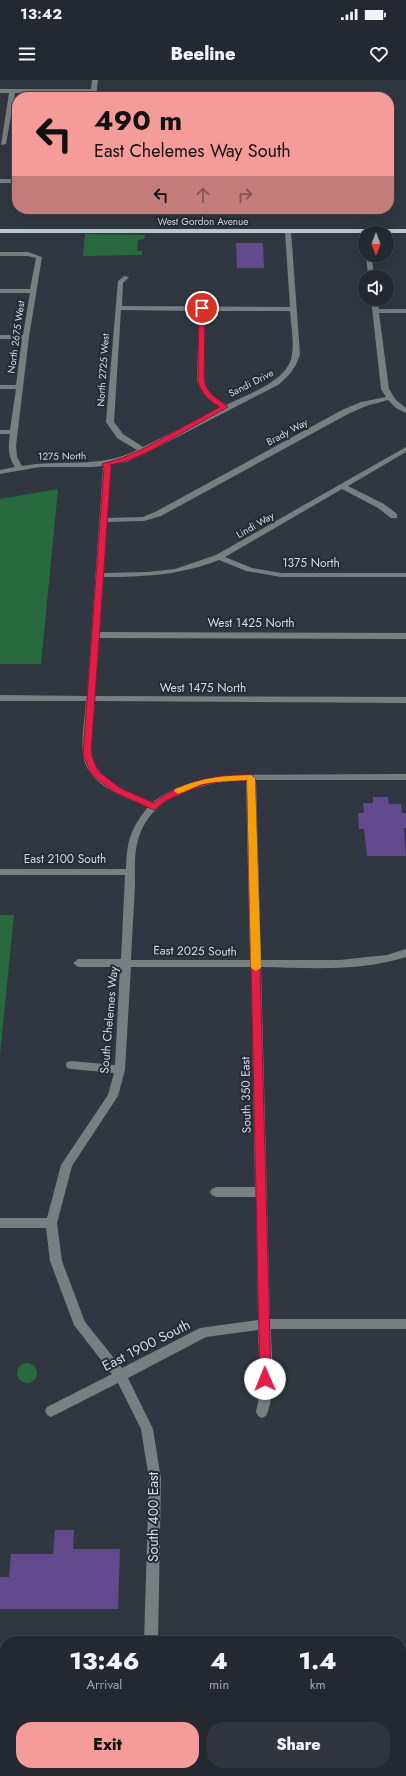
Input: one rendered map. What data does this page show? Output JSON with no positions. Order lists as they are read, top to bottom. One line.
{"streets":{"main road":["West Gordon Avenue"],"street":["North 2675 West","North 2725 West","Sandi Drive","Brady Way","1275 North","Lindi Way","1375 North","West 1425 North","West 1475 North","East 2100 South","East 2025 South","South Chelemes Way","South 350 East","East 1900 South","South 400 East"]},"crossings":[["West Gordon Avenue","Sandi Drive"],["North 2675 West","1275 North"],["North 2725 West","Sandi Drive"],["Sandi Drive","1275 North"],["Lindi Way","1375 North"],["East 2100 South","South Chelemes Way"],["East 2025 South","South Chelemes Way"],["East 2025 South","South 350 East"],["South Chelemes Way","South 350 East"],["South Chelemes Way","East 1900 South"],["South Chelemes Way","South 400 East"],["South 350 East","East 1900 South"],["East 1900 South","South 400 East"]],"north":"bottom","page":{"status":"13:42","header":"Beeline","turn":["490 m","East Chelemes Way South"],"eta":["13:46","Arrival","4","min","1.4","km"],"buttons":["Exit","Share"]}}
